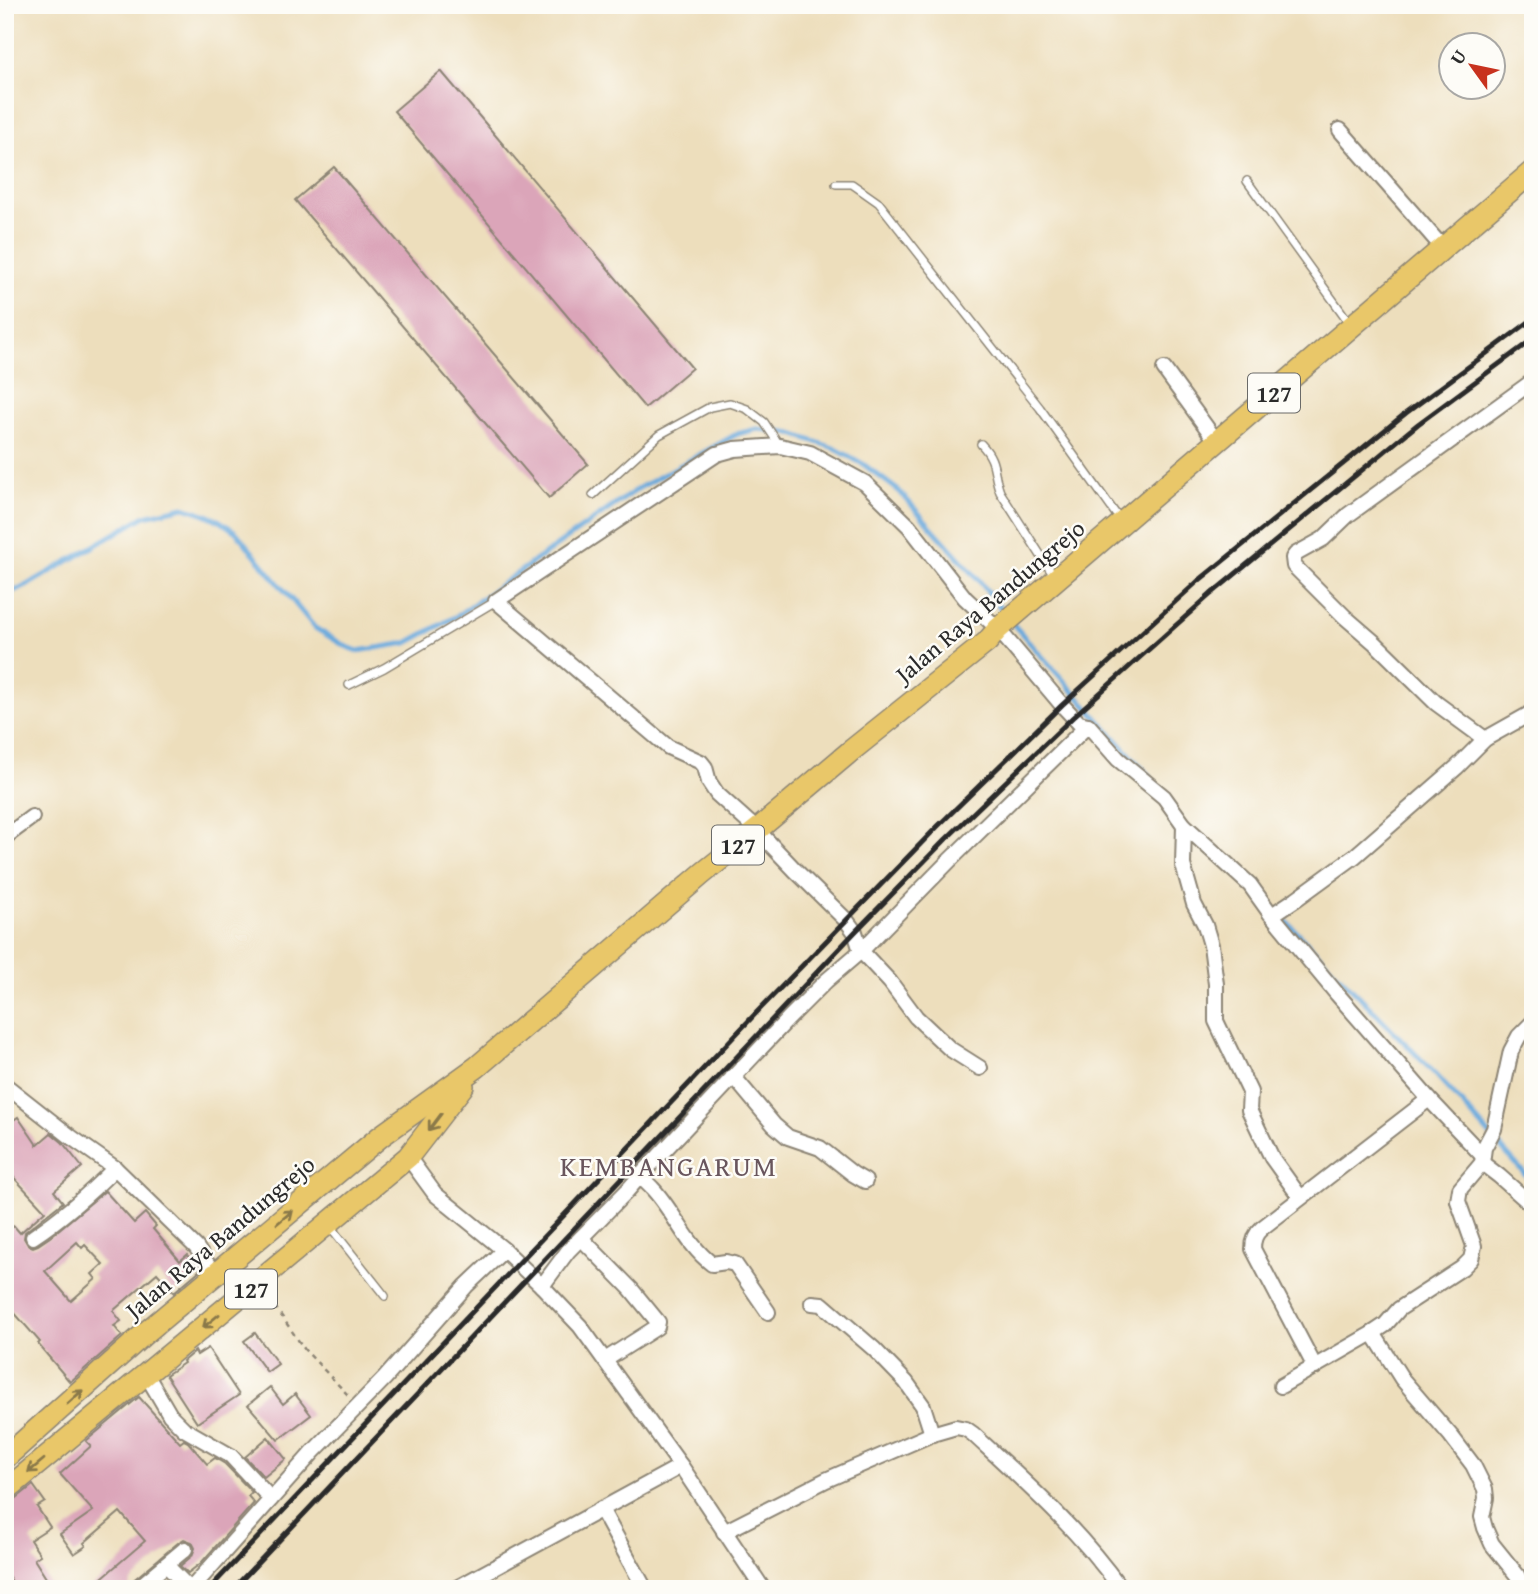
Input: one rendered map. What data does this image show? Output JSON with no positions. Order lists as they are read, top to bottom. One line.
{"streets":{"main road":["127","Jalan Raya Bandungrejo"]},"districts":["KEMBANGARUM"],"north":"top left"}
